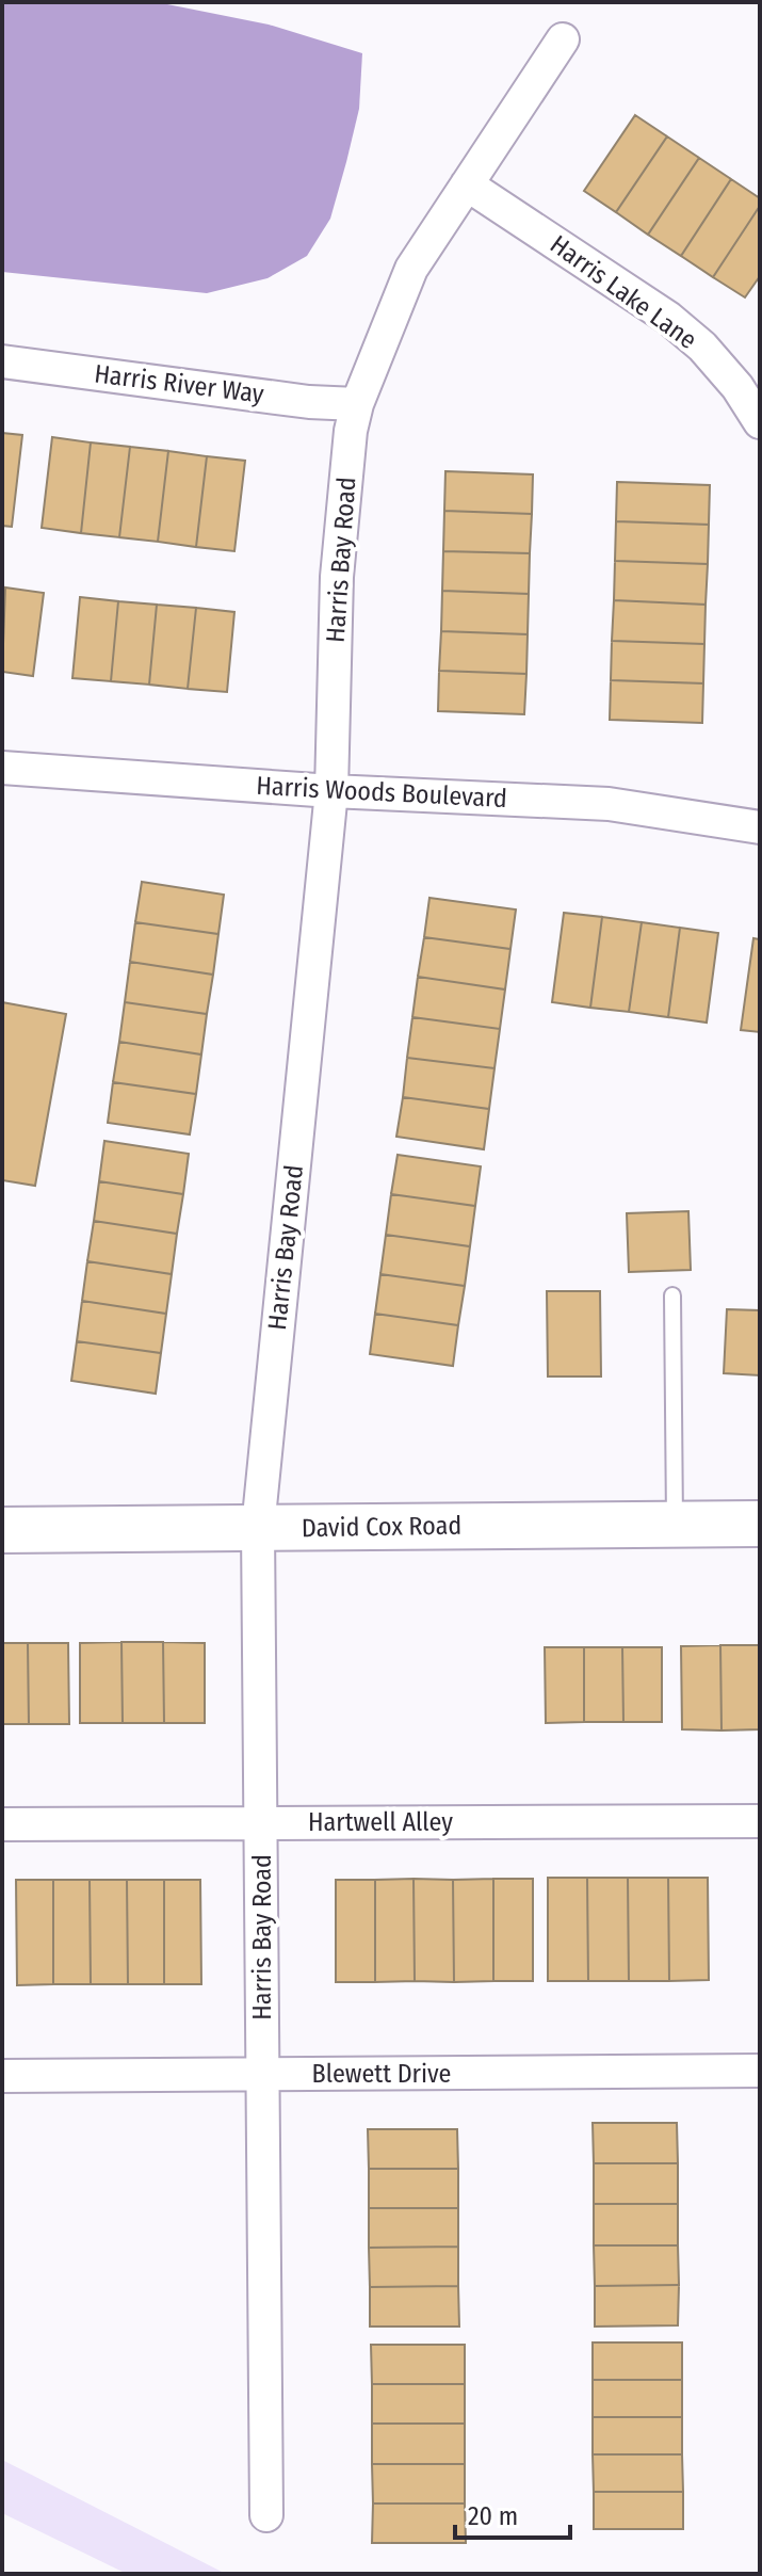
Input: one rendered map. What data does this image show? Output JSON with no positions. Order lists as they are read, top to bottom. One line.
{"streets":{"main road":["David Cox Road"],"street":["Harris Lake Lane","Harris River Way","Harris Bay Road","Harris Woods Boulevard","Hartwell Alley","Blewett Drive"]},"crossings":[["Harris Lake Lane","Harris Bay Road"],["Harris River Way","Harris Bay Road"],["Harris Bay Road","Harris Woods Boulevard"],["Harris Bay Road","David Cox Road"],["Harris Bay Road","Hartwell Alley"],["Harris Bay Road","Blewett Drive"]],"scale_bar":"20 m"}
